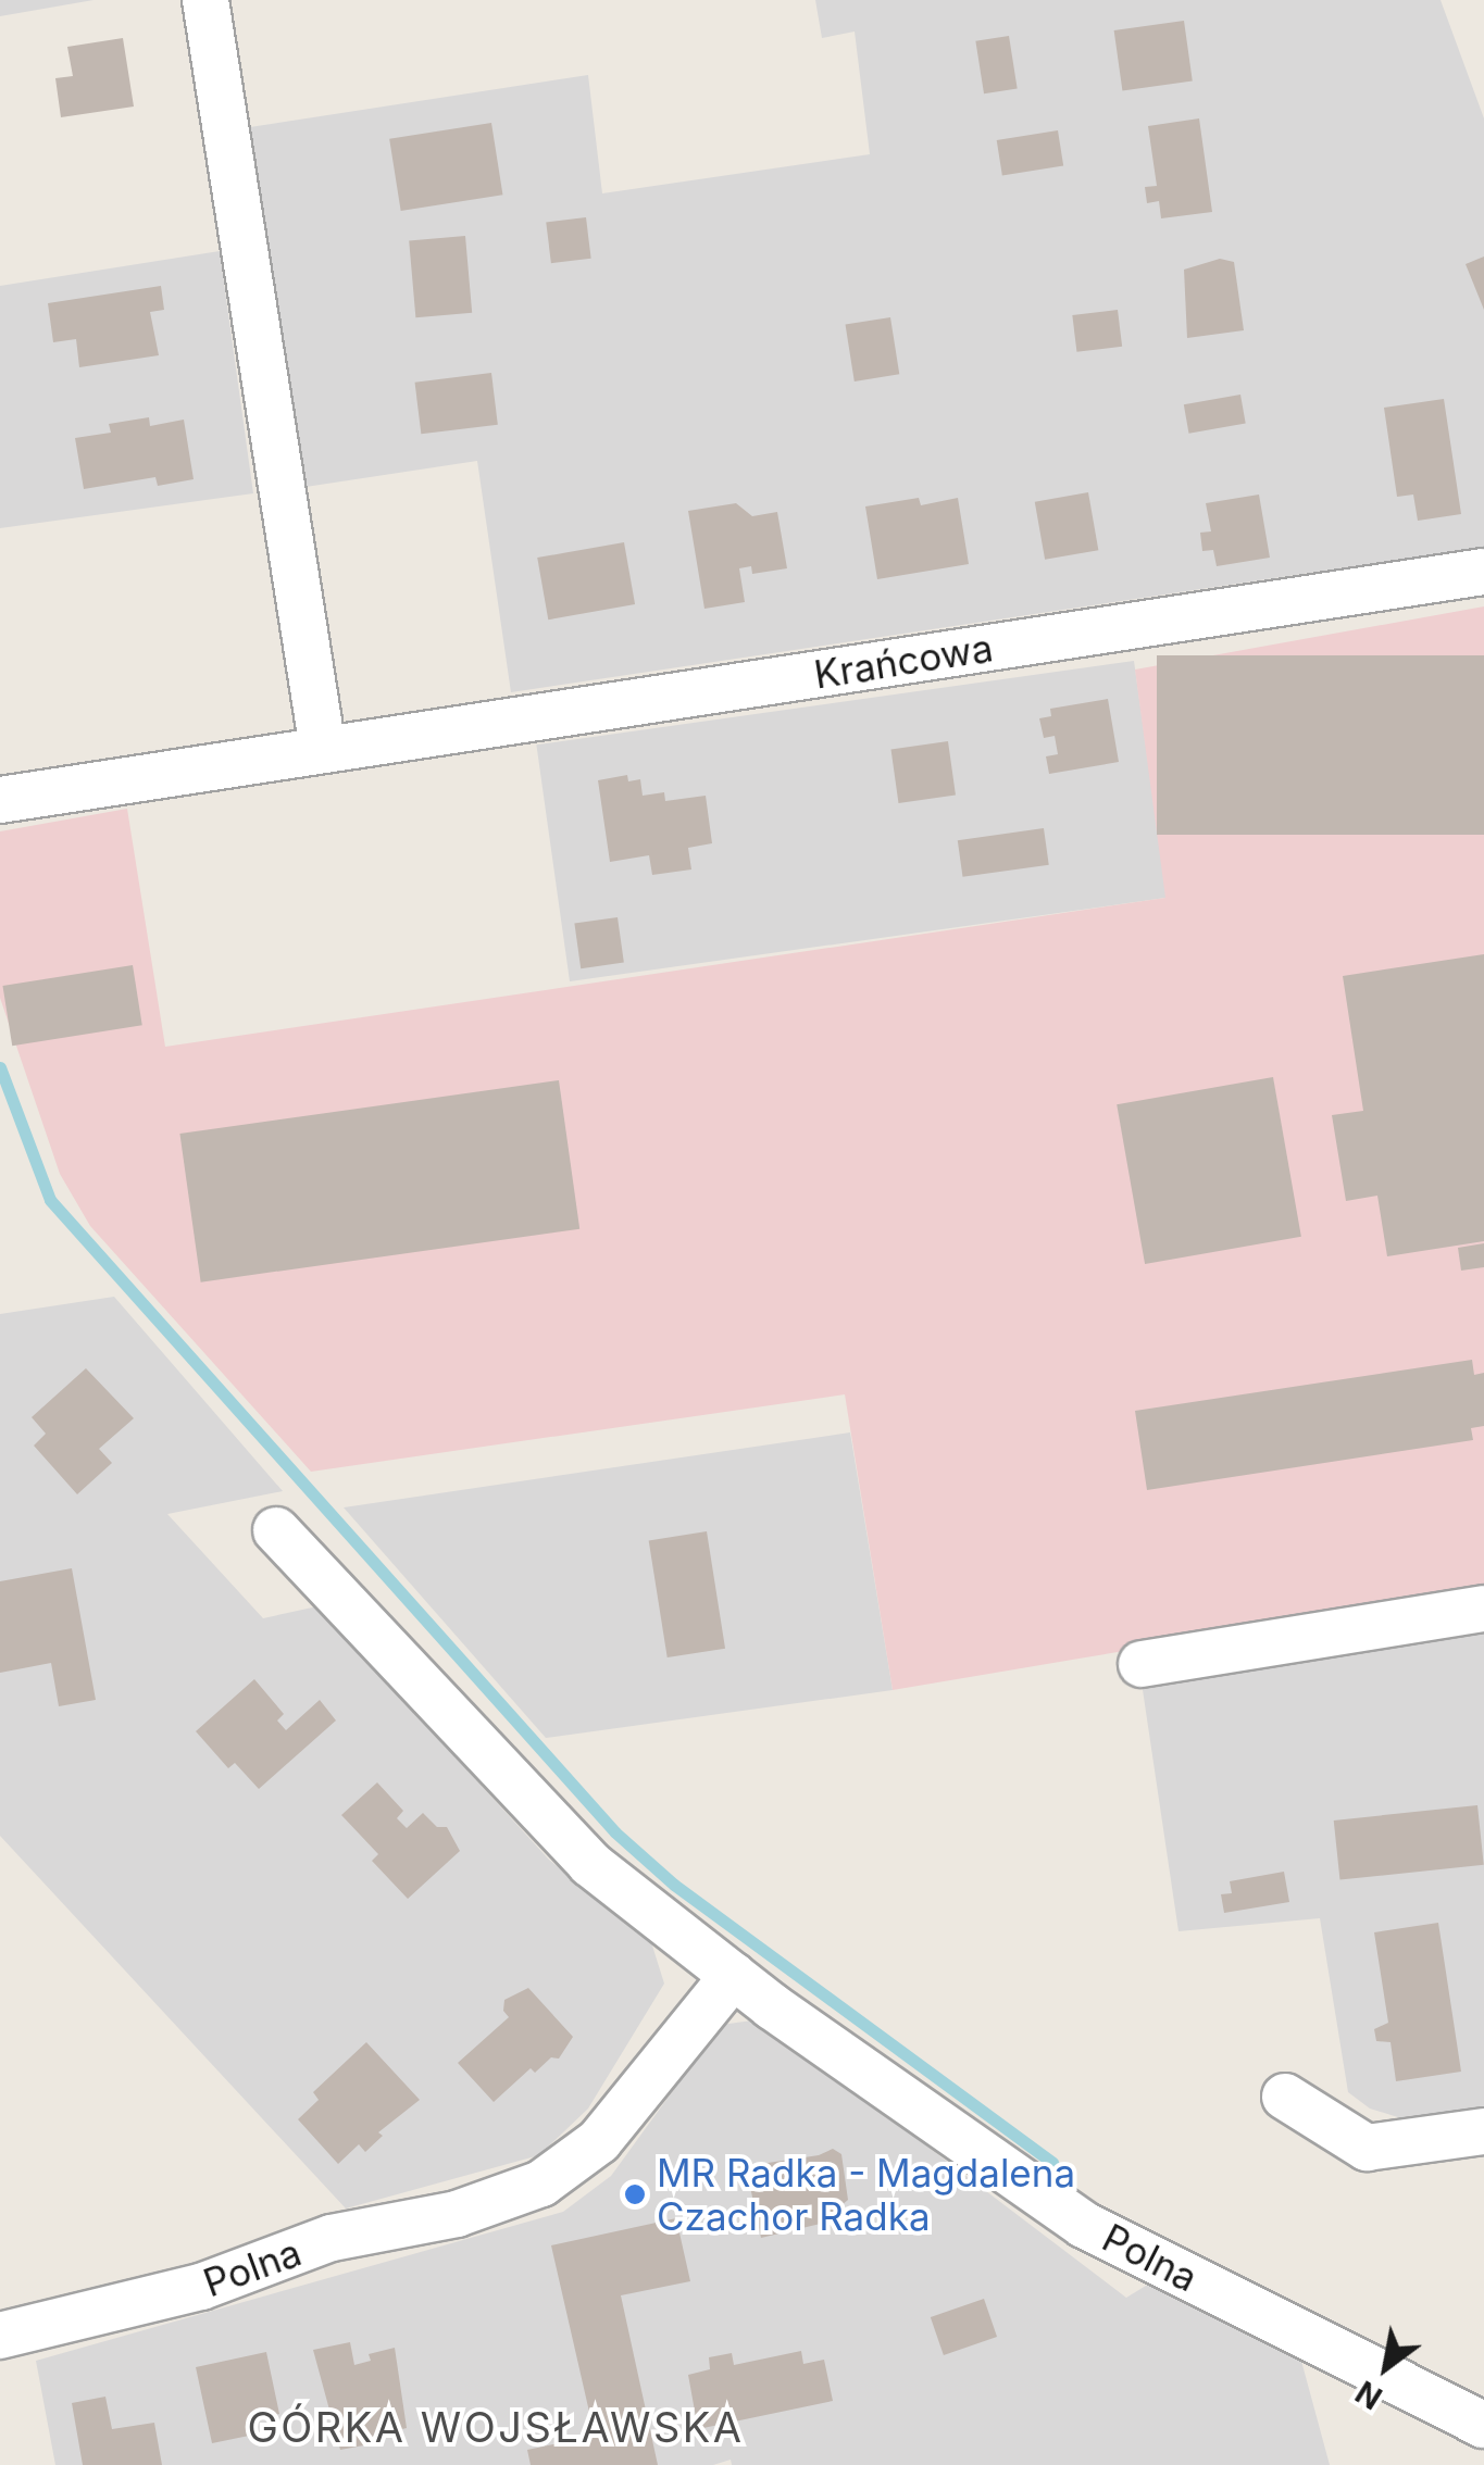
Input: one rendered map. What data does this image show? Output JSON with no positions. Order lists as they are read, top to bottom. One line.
{"streets":{"street":["Krańcowa","Polna"]},"districts":["GÓRKA WOJSŁAWSKA"],"places":["MR Radka - Magdalena Czachor Radka"],"north":"bottom left"}
